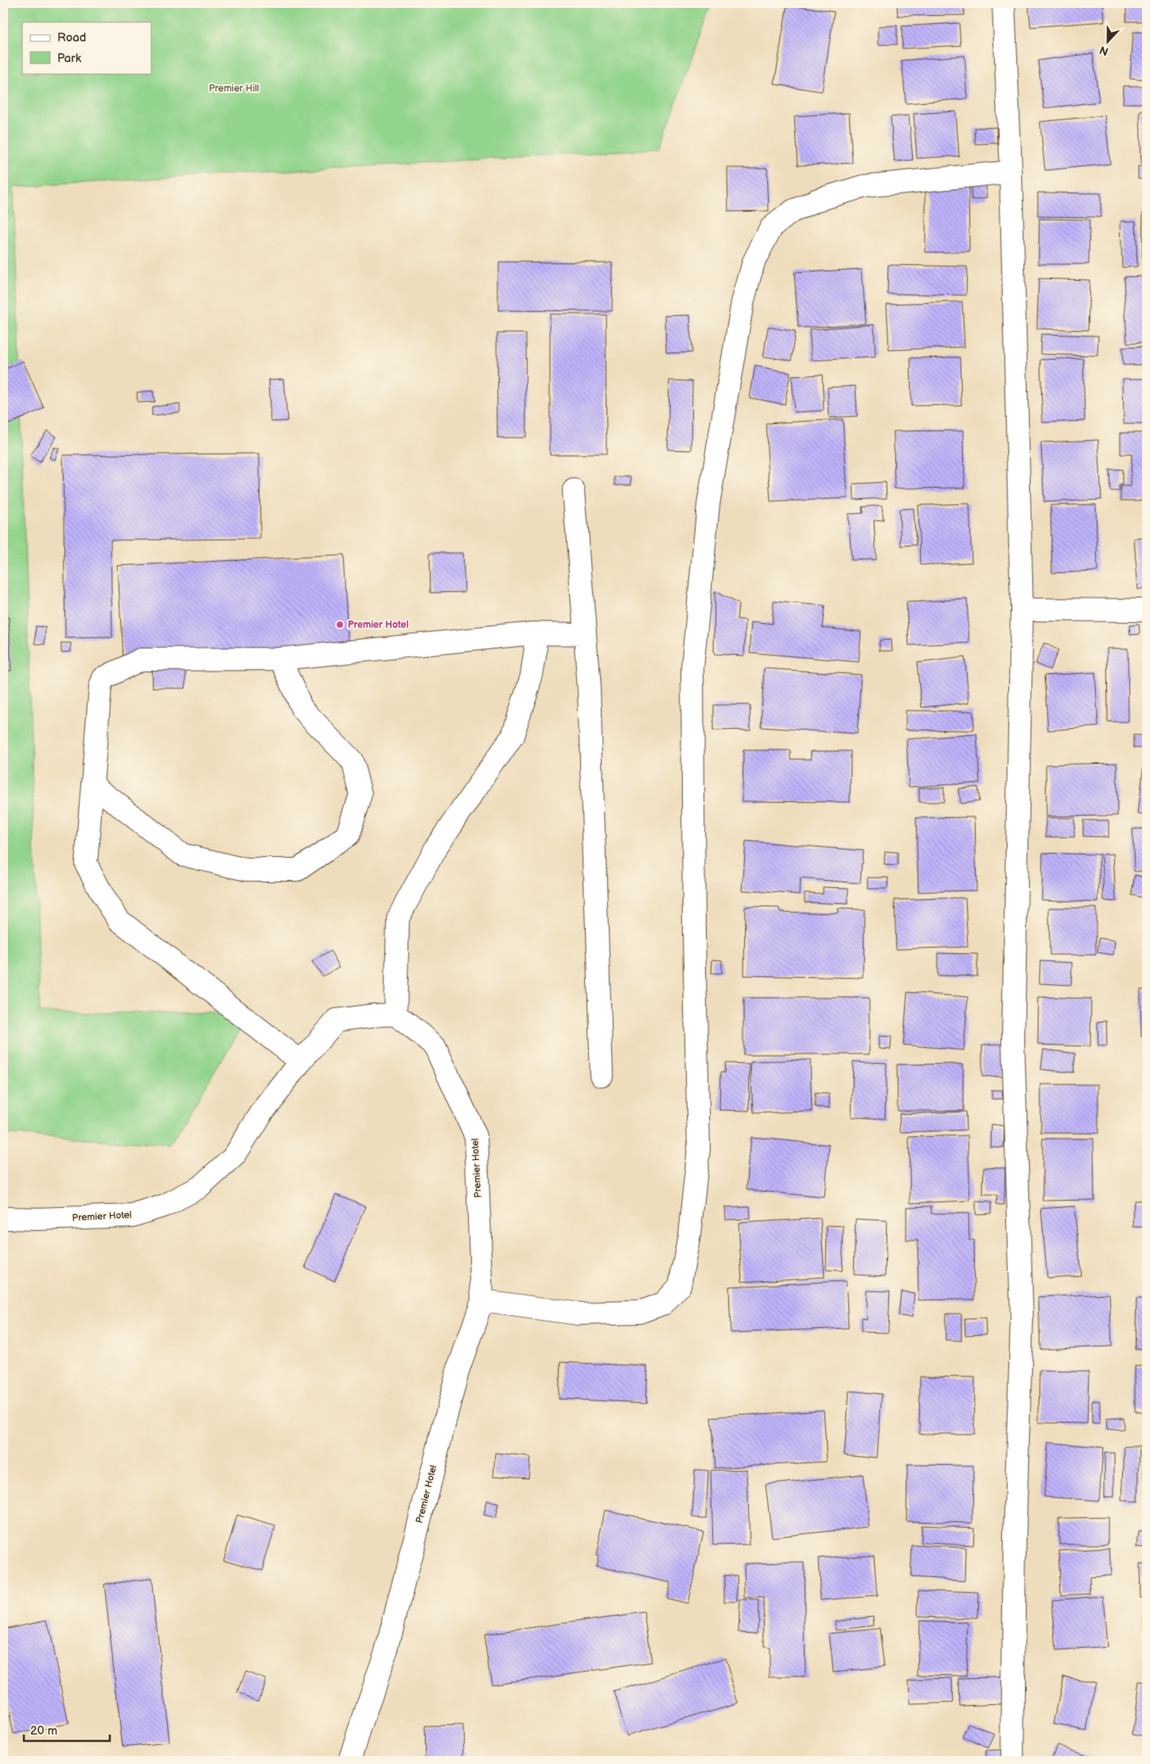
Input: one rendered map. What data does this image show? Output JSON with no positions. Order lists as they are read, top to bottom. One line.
{"streets":{"street":["Premier Hotel"]},"parks":["Premier Hill"],"places":["Premier Hotel"],"legend":["Road","Park"],"scale_bar":"20 m","north":"bottom"}
